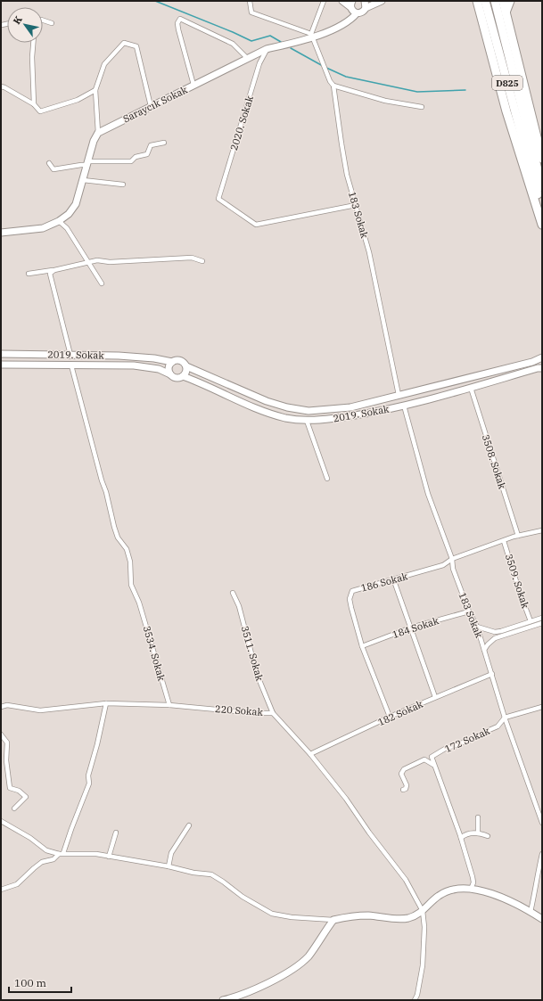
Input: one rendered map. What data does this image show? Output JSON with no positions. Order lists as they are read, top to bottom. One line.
{"streets":{"highway":["D825"],"street":["Saraycık Sokak","2020. Sokak","183 Sokak","2019. Sokak","3508. Sokak","3509. Sokak","186 Sokak","184 Sokak","3534. Sokak","3511. Sokak","220 Sokak","182 Sokak","172 Sokak"]},"crossings":[["Saraycık Sokak","2020. Sokak"],["Saraycık Sokak","183 Sokak"],["2020. Sokak","183 Sokak"],["183 Sokak","2019. Sokak"],["183 Sokak","186 Sokak"],["183 Sokak","184 Sokak"],["183 Sokak","182 Sokak"],["183 Sokak","172 Sokak"],["2019. Sokak","3508. Sokak"],["2019. Sokak","3534. Sokak"],["3508. Sokak","186 Sokak"],["3509. Sokak","186 Sokak"],["186 Sokak","184 Sokak"],["186 Sokak","182 Sokak"],["3534. Sokak","220 Sokak"],["3511. Sokak","220 Sokak"],["220 Sokak","182 Sokak"]],"scale_bar":"100 m","north":"top left"}
